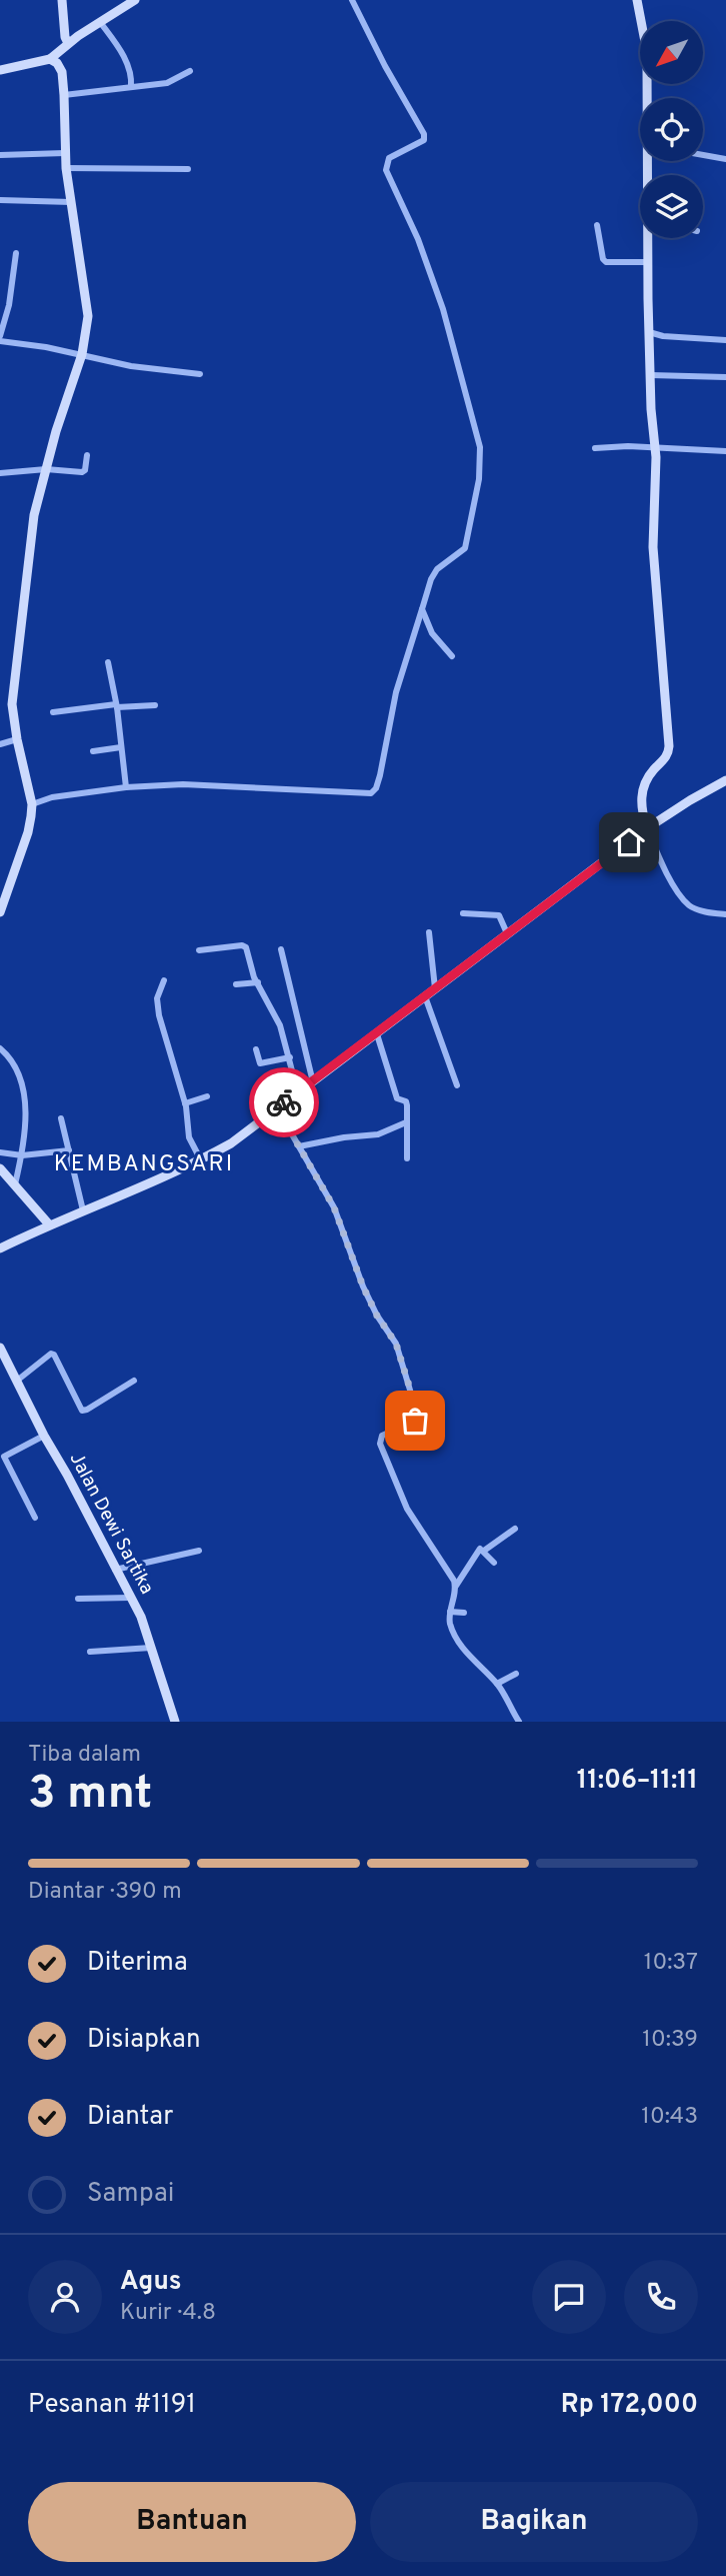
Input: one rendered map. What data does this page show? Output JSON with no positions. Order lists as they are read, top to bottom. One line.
{"streets":{"street":["Jalan Dewi Sartika"]},"districts":["KEMBANGSARI"],"north":"bottom left","page":{"heading":["3 mnt","Tiba dalam","11:06–11:11"],"panel":["Agus","Kurir · 4.8","Pesanan #1191","Rp 172,000"],"bar":"Diantar · 390 m","list":[["Diterima","10:37"],["Disiapkan","10:39"],["Diantar","10:43"],"Sampai"],"buttons":["Bantuan","Bagikan"]}}
